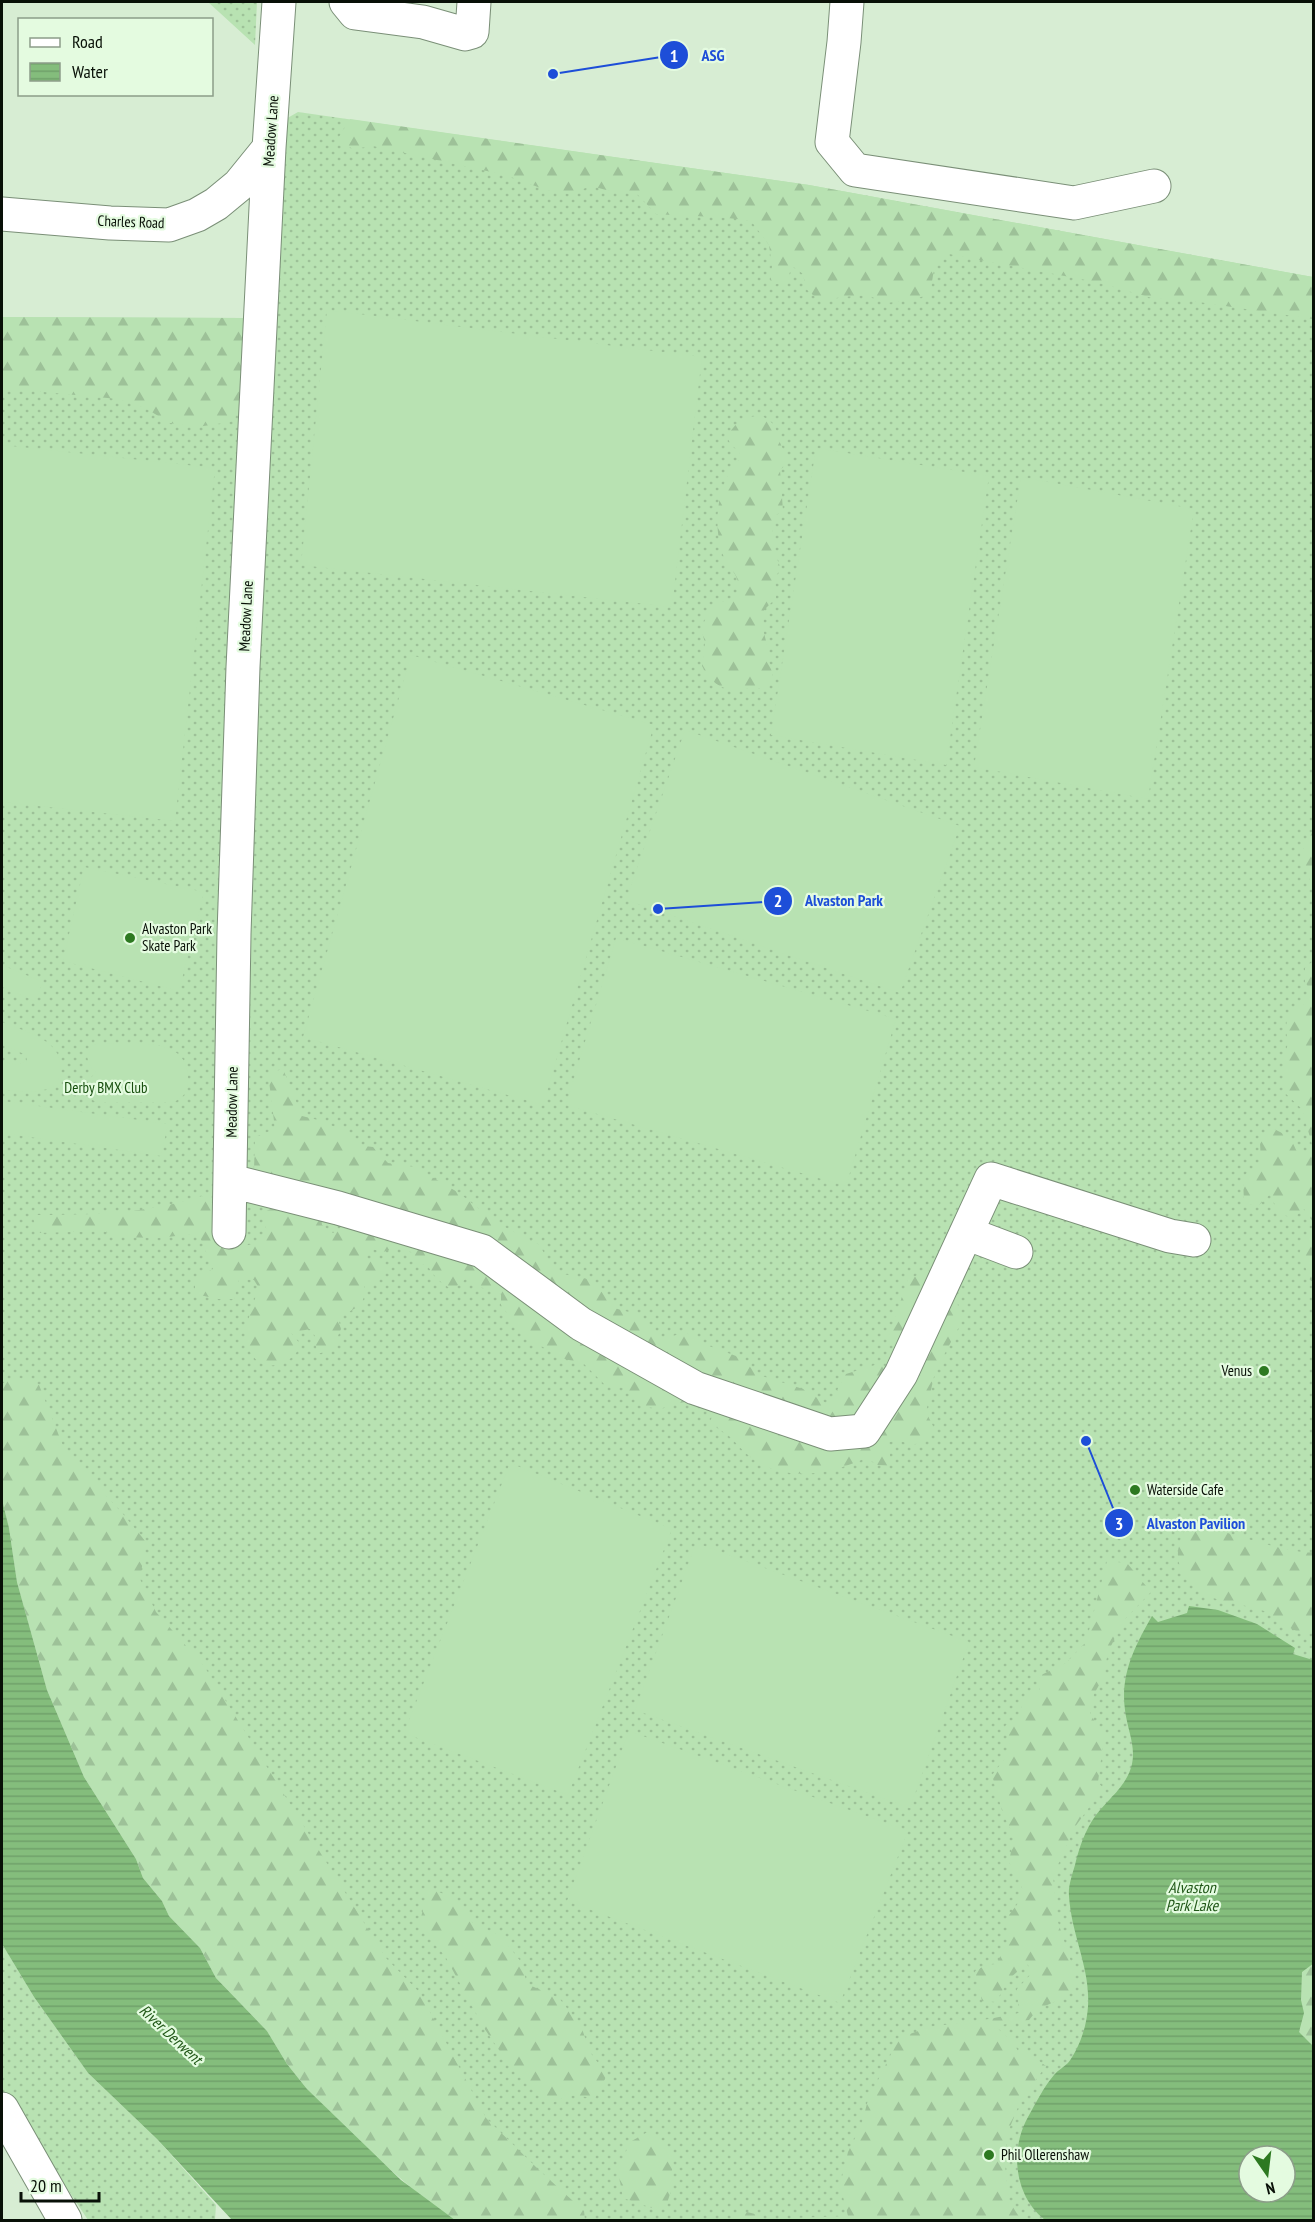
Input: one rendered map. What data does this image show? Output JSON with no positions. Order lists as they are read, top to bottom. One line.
{"streets":{"street":["Meadow Lane","Charles Road"]},"crossings":[["Meadow Lane","Charles Road"]],"water":["Alvaston Park Lake","River Derwent"],"parks":["Derby BMX Club"],"places":["ASG","Alvaston Park","Alvaston Park Skate Park","Venus","Alvaston Pavilion","Waterside Cafe","Phil Ollerenshaw"],"legend":["Road","Water"],"scale_bar":"20 m","north":"bottom"}
